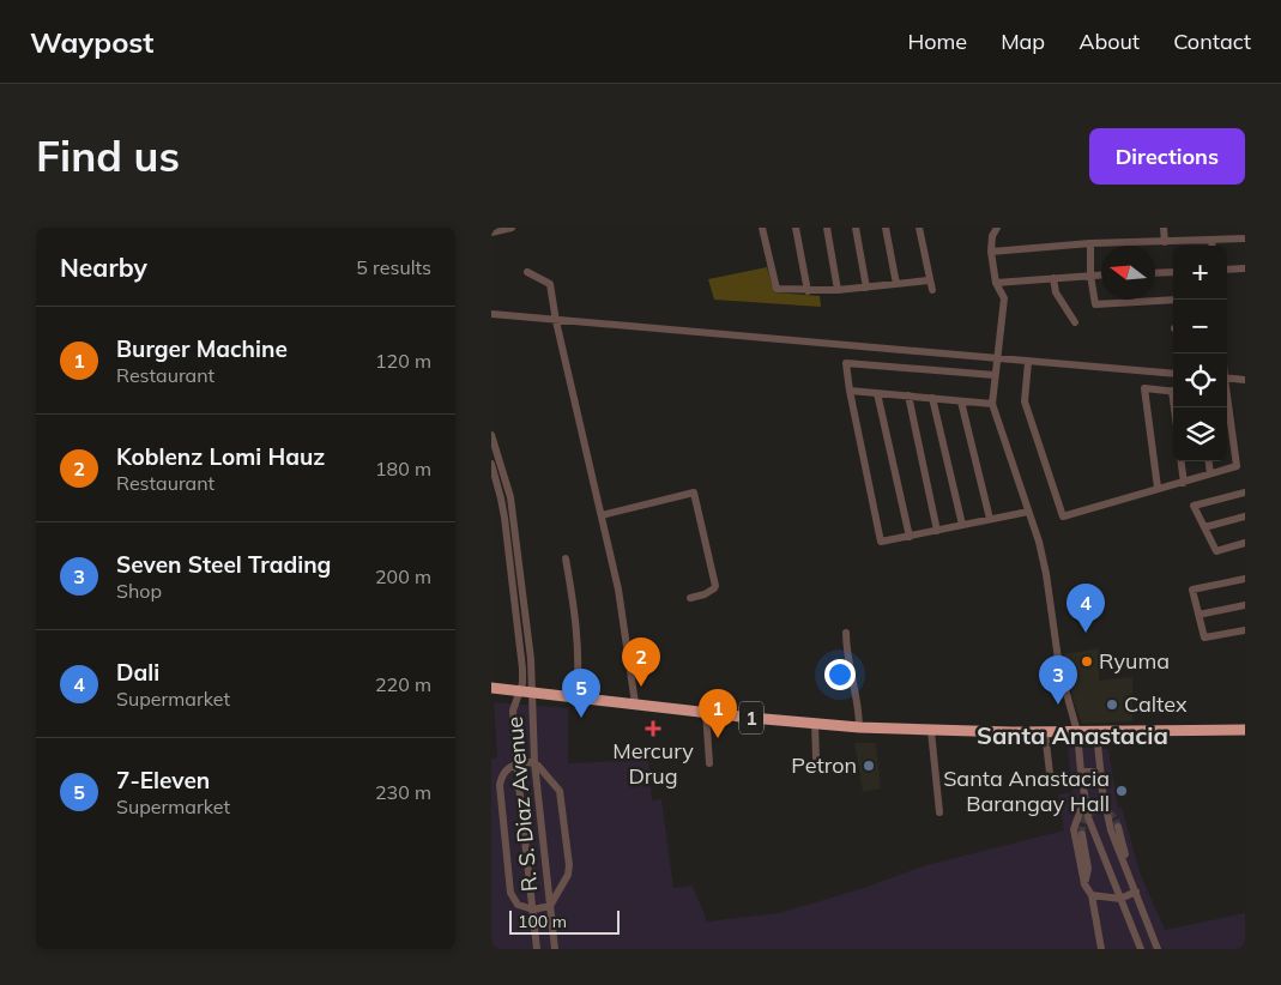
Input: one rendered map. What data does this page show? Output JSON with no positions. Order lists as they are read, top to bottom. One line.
{"streets":{"highway":["1"],"street":["R. S. Diaz Avenue"]},"crossings":[["1","R. S. Diaz Avenue"]],"districts":["Santa Anastacia"],"places":{"other":["Ryuma","Caltex","Petron","Santa Anastacia Barangay Hall"],"health":["Mercury Drug"]},"scale_bar":"100 m","north":"left","page":{"header":"Waypost","nav":["Home","Map","About","Contact"],"buttons":"Directions","title":"Find us","heading":["Nearby","5 results"],"map_buttons":["+","−"],"list":[{"mark":"1","name":"Burger Machine","note":"Restaurant","value":"120 m"},{"mark":"2","name":"Koblenz Lomi Hauz","note":"Restaurant","value":"180 m"},{"mark":"3","name":"Seven Steel Trading","note":"Shop","value":"200 m"},{"mark":"4","name":"Dali","note":"Supermarket","value":"220 m"},{"mark":"5","name":"7-Eleven","note":"Supermarket","value":"230 m"}],"pins":["4","2","3","5","1"],"scale":"100 m"}}
